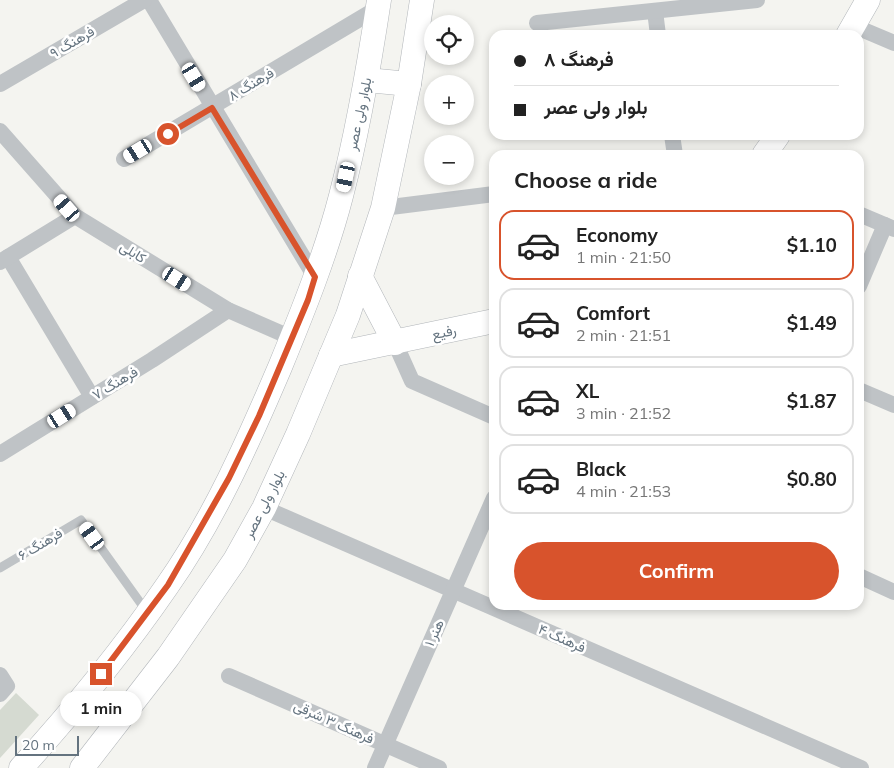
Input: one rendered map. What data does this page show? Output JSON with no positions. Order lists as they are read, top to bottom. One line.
{"streets":{"main road":["بلوار ولی عصر","رفیع"],"street":["فرهنگ ۹","فرهنگ ۸","کابلی","فرهنگ ۷","هنر ۱","فرهنگ ۴","فرهنگ ۳ شرقی"],"lane":["فرهنگ ۶"]},"crossings":[["فرهنگ ۸","بلوار ولی عصر"],["بلوار ولی عصر","کابلی"],["بلوار ولی عصر","رفیع"],["بلوار ولی عصر","فرهنگ ۶"],["بلوار ولی عصر","فرهنگ ۴"],["کابلی","فرهنگ ۷"],["هنر ۱","فرهنگ ۴"],["هنر ۱","فرهنگ ۳ شرقی"]],"scale_bar":"20 m","page":{"map_buttons":["+","−"],"banner":["فرهنگ ۸","بلوار ولی عصر"],"heading":"Choose a ride","list":[{"name":"Economy","note":"1 min · 21:50","value":"$1.10"},{"name":"Comfort","note":"2 min · 21:51","value":"$1.49"},{"name":"XL","note":"3 min · 21:52","value":"$1.87"},{"name":"Black","note":"4 min · 21:53","value":"$0.80"}],"buttons":"Confirm","bubble":"1 min","scale":"20 m"}}
